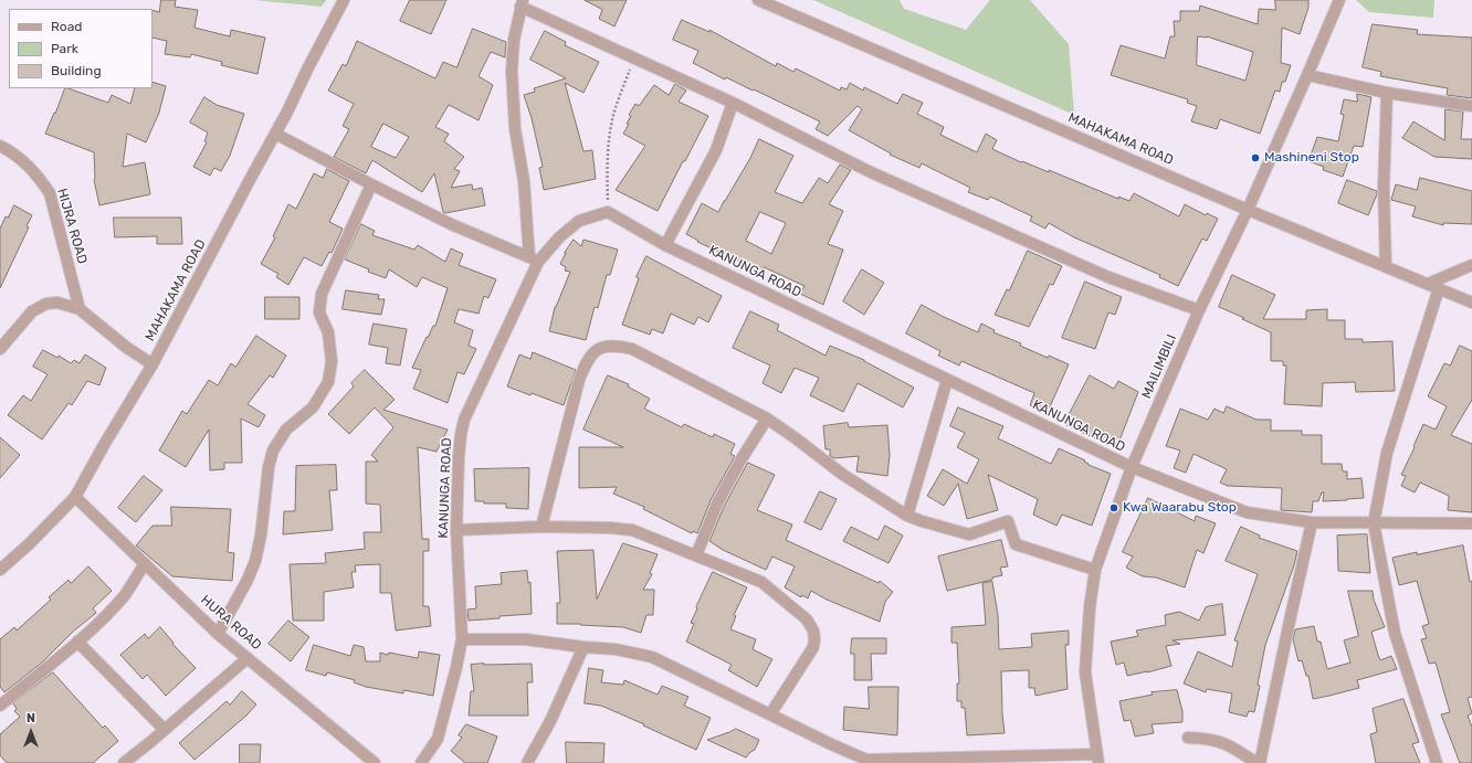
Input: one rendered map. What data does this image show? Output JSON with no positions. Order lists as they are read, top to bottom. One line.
{"streets":{"street":["MAHAKAMA ROAD","HIJRA ROAD","KANUNGA ROAD","MAILIMBILI","HURA ROAD"]},"crossings":[["MAHAKAMA ROAD","MAILIMBILI"],["MAHAKAMA ROAD","HURA ROAD"],["KANUNGA ROAD","MAILIMBILI"]],"places":["Mashineni Stop","Kwa Waarabu Stop"],"legend":["Road","Park","Building"],"north":"top"}
